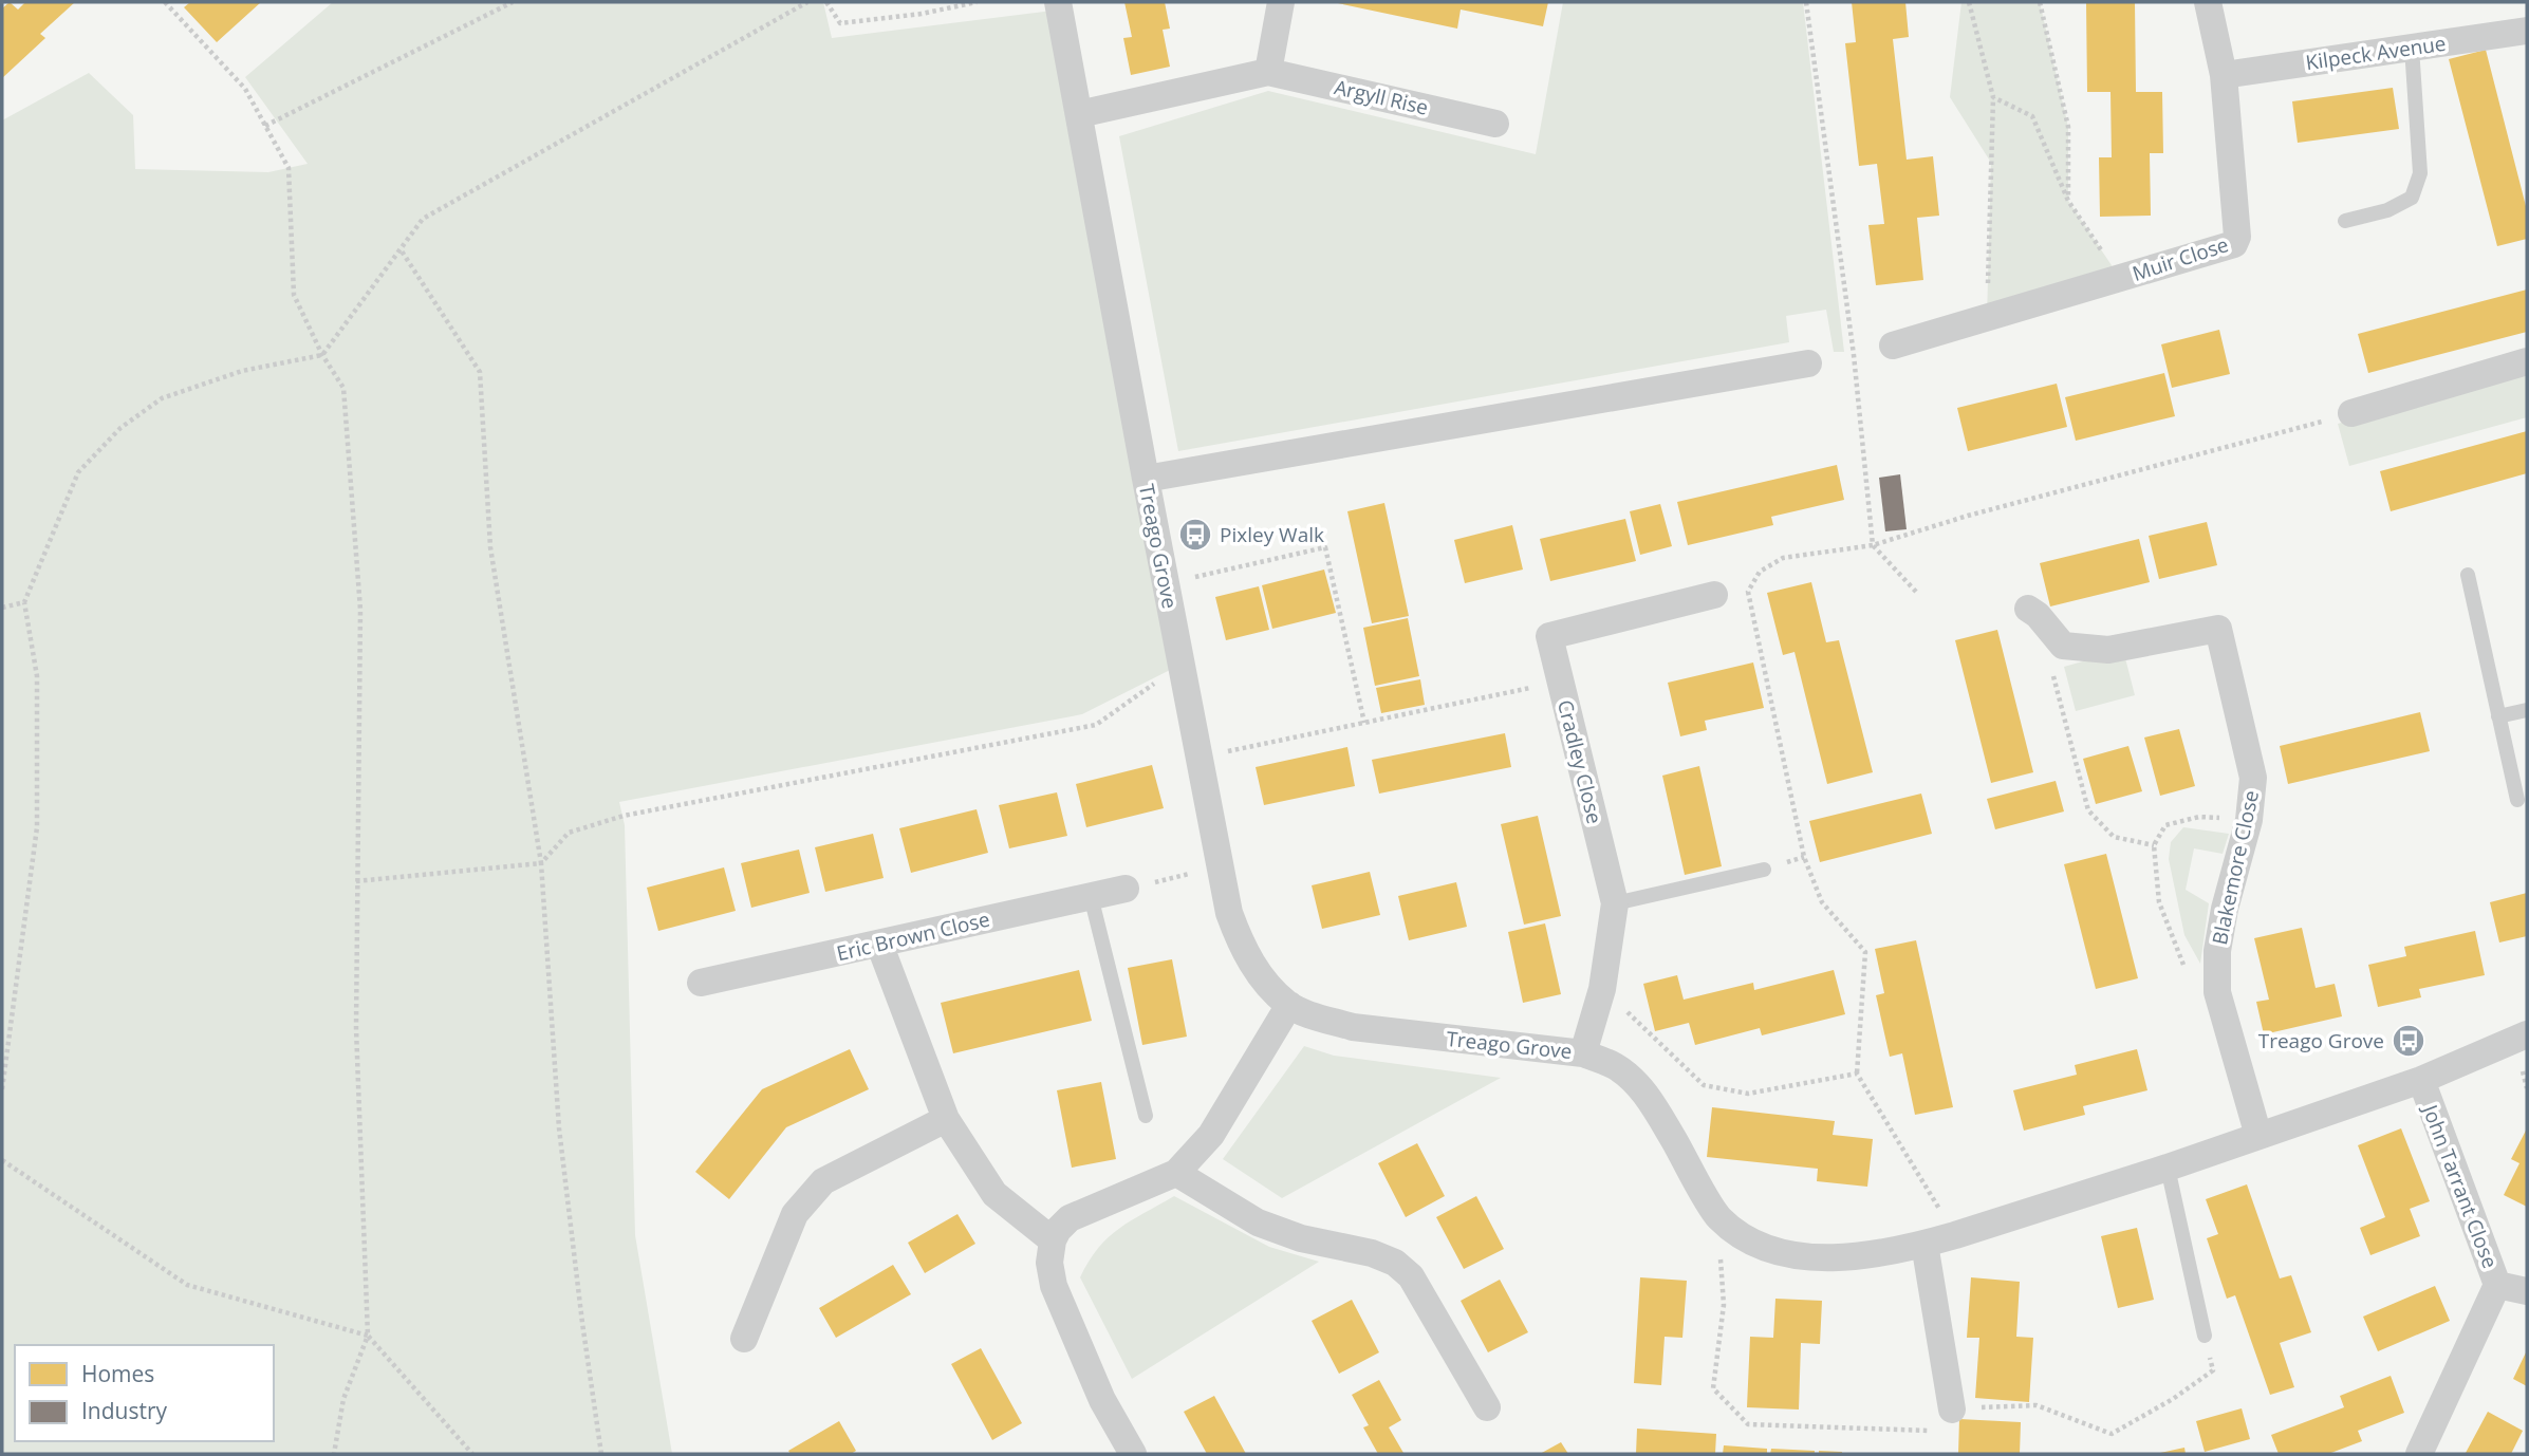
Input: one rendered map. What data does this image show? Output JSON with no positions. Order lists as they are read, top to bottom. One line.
{"streets":{"street":["Kilpeck Avenue","Argyll Rise","Muir Close","Treago Grove","Cradley Close","Blakemore Close","Eric Brown Close","John Tarrant Close"]},"crossings":[["Kilpeck Avenue","Muir Close"],["Argyll Rise","Treago Grove"],["Treago Grove","Cradley Close"],["Treago Grove","Blakemore Close"],["Treago Grove","John Tarrant Close"]],"places":{"bus stop":["Pixley Walk","Treago Grove"]},"legend":["Homes","Industry"]}
